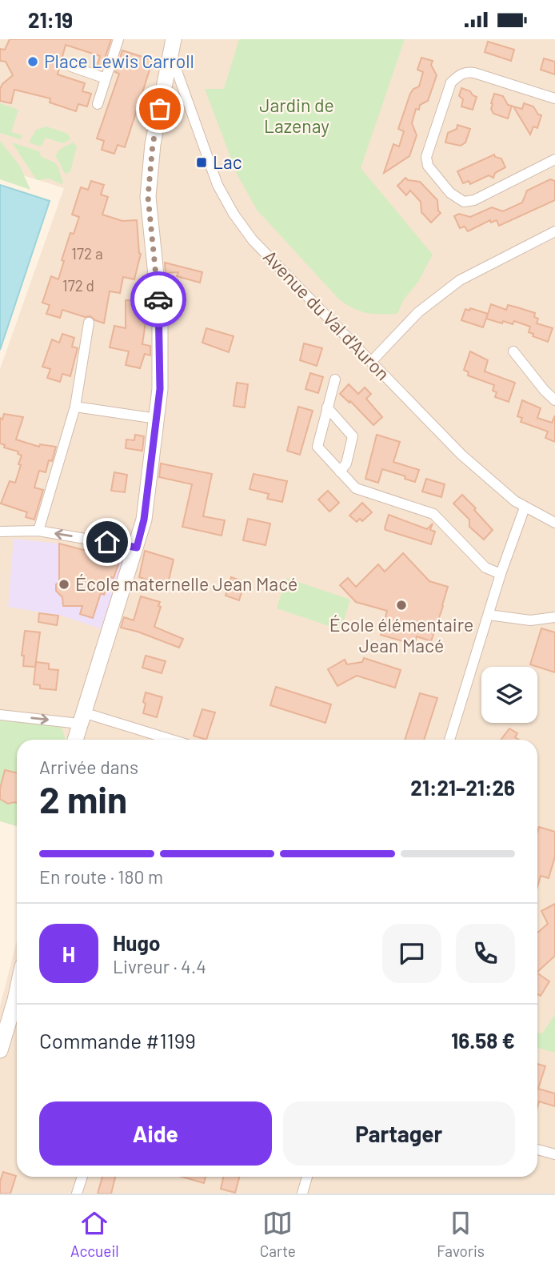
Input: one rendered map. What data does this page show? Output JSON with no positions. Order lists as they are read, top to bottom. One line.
{"streets":{"street":["Avenue du Val d'Auron"]},"parks":["Jardin de Lazenay"],"places":{"other":["Place Lewis Carroll","École maternelle Jean Macé","École élémentaire Jean Macé"],"transit":["Lac"]},"house_numbers":["172 a","172 d"],"page":{"status":"21:19","heading":["2 min","Arrivée dans","21:21–21:26"],"panel":["Hugo","Livreur · 4.4","Commande #1199","16.58 €"],"bar":"En route · 180 m","round":"H","buttons":["Aide","Partager"],"tabs":["Accueil","Carte","Favoris"]}}
